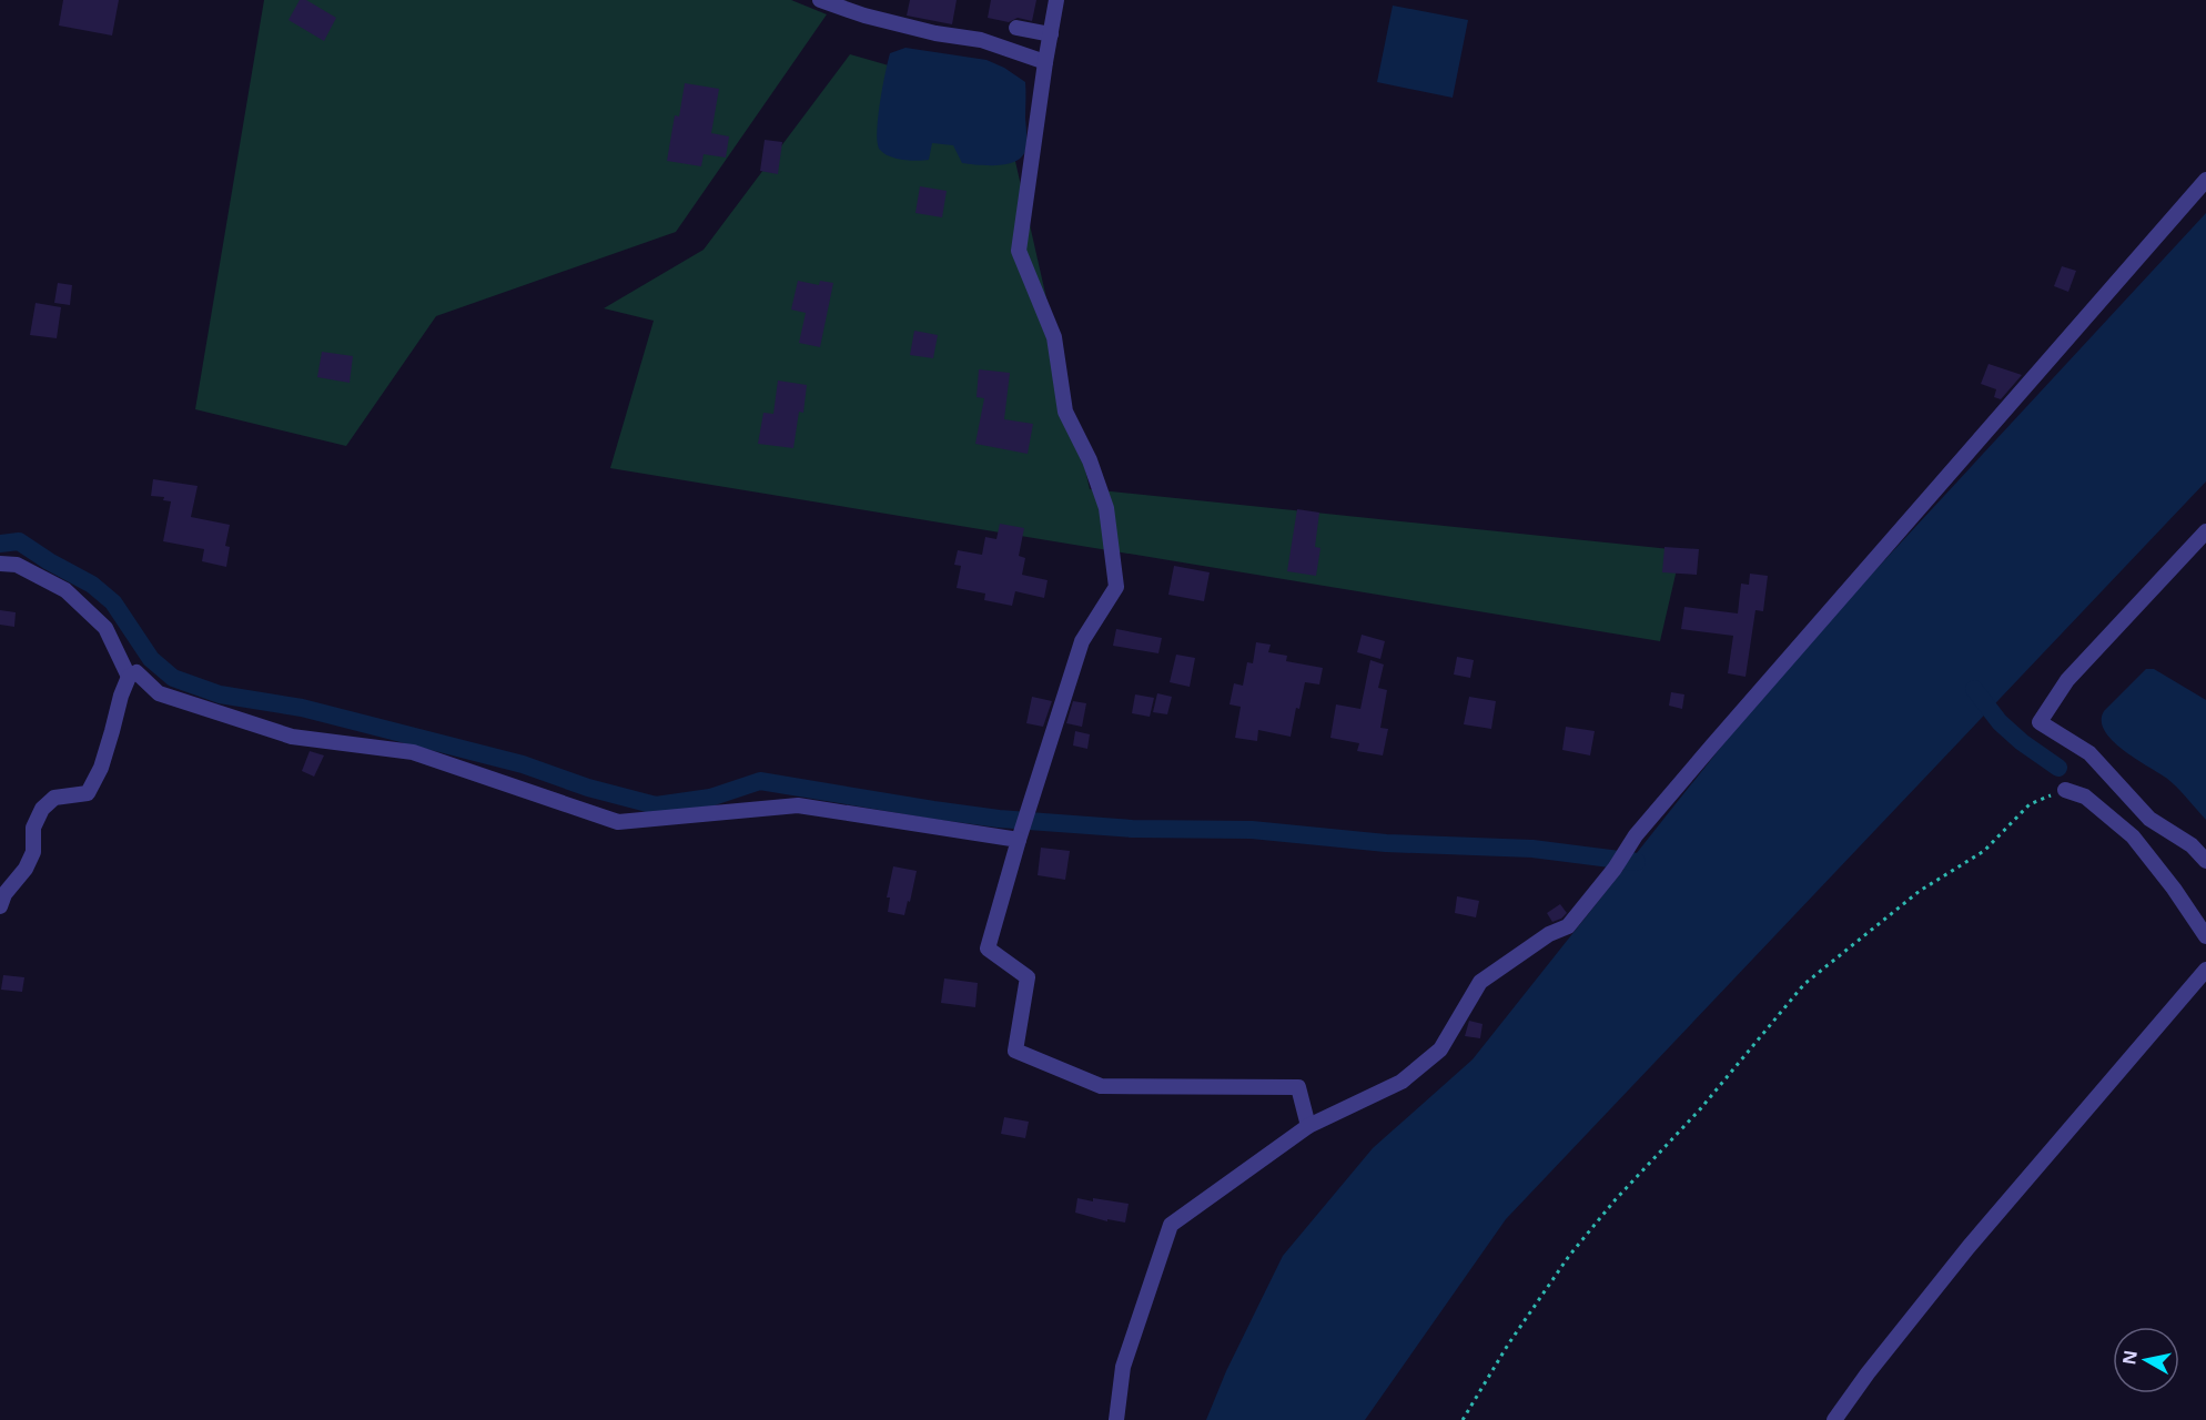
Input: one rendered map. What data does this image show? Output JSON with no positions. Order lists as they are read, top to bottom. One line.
{"north":"left"}
